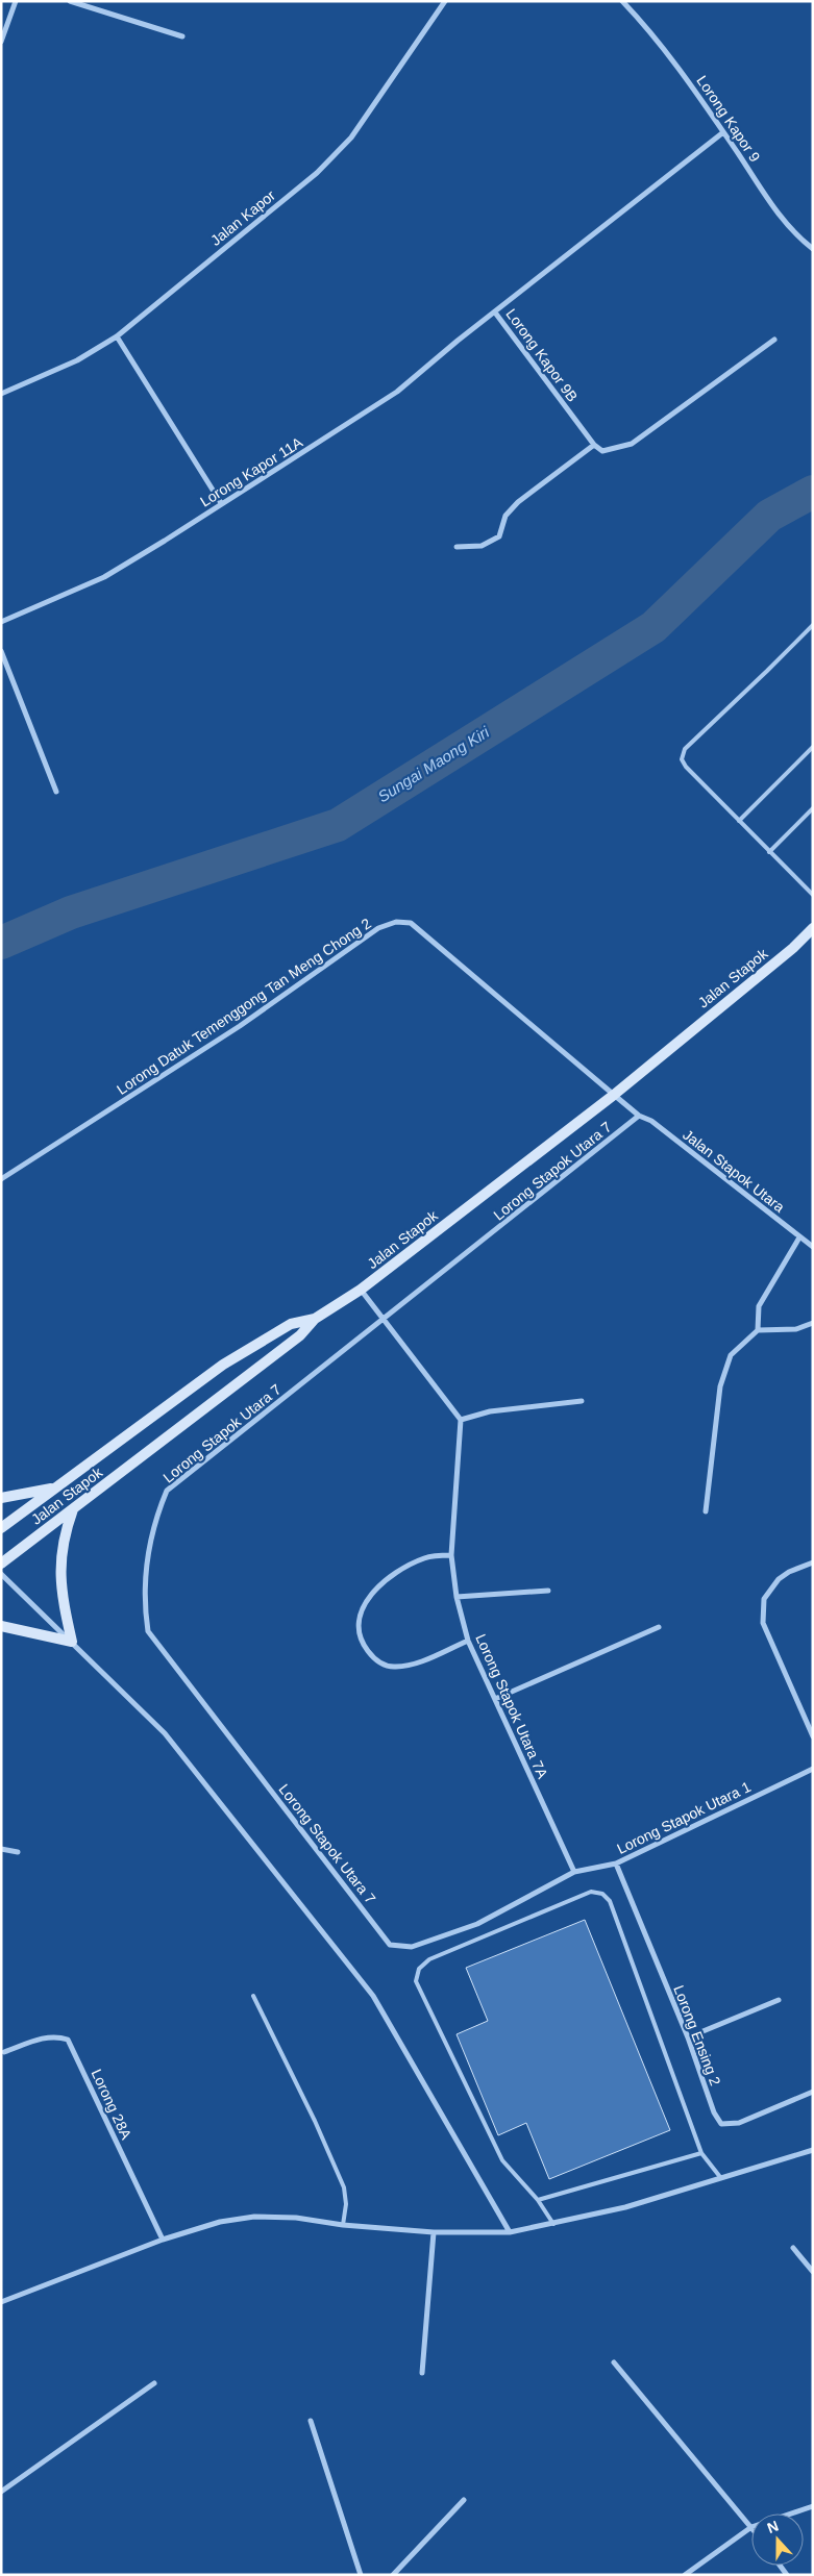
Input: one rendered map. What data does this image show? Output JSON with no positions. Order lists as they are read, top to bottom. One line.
{"streets":{"main road":["Jalan Stapok"],"street":["Lorong Kapor 9","Jalan Kapor","Lorong Kapor 9B","Lorong Kapor 11A","Lorong Datuk Temenggong Tan Meng Chong 2","Lorong Stapok Utara 7","Jalan Stapok Utara","Lorong Stapok Utara 7A","Lorong Stapok Utara 1","Lorong Ensing 2","Lorong 28A"]},"crossings":[["Lorong Kapor 9","Lorong Kapor 9B"],["Lorong Kapor 9B","Lorong Kapor 11A"],["Jalan Stapok","Lorong Datuk Temenggong Tan Meng Chong 2"],["Lorong Datuk Temenggong Tan Meng Chong 2","Lorong Stapok Utara 7"],["Lorong Datuk Temenggong Tan Meng Chong 2","Jalan Stapok Utara"],["Lorong Stapok Utara 7","Jalan Stapok Utara"],["Lorong Stapok Utara 7","Lorong Stapok Utara 1"],["Lorong Stapok Utara 7A","Lorong Stapok Utara 1"],["Lorong Stapok Utara 1","Lorong Ensing 2"]],"water":["Sungai Maong Kiri"],"north":"top"}
